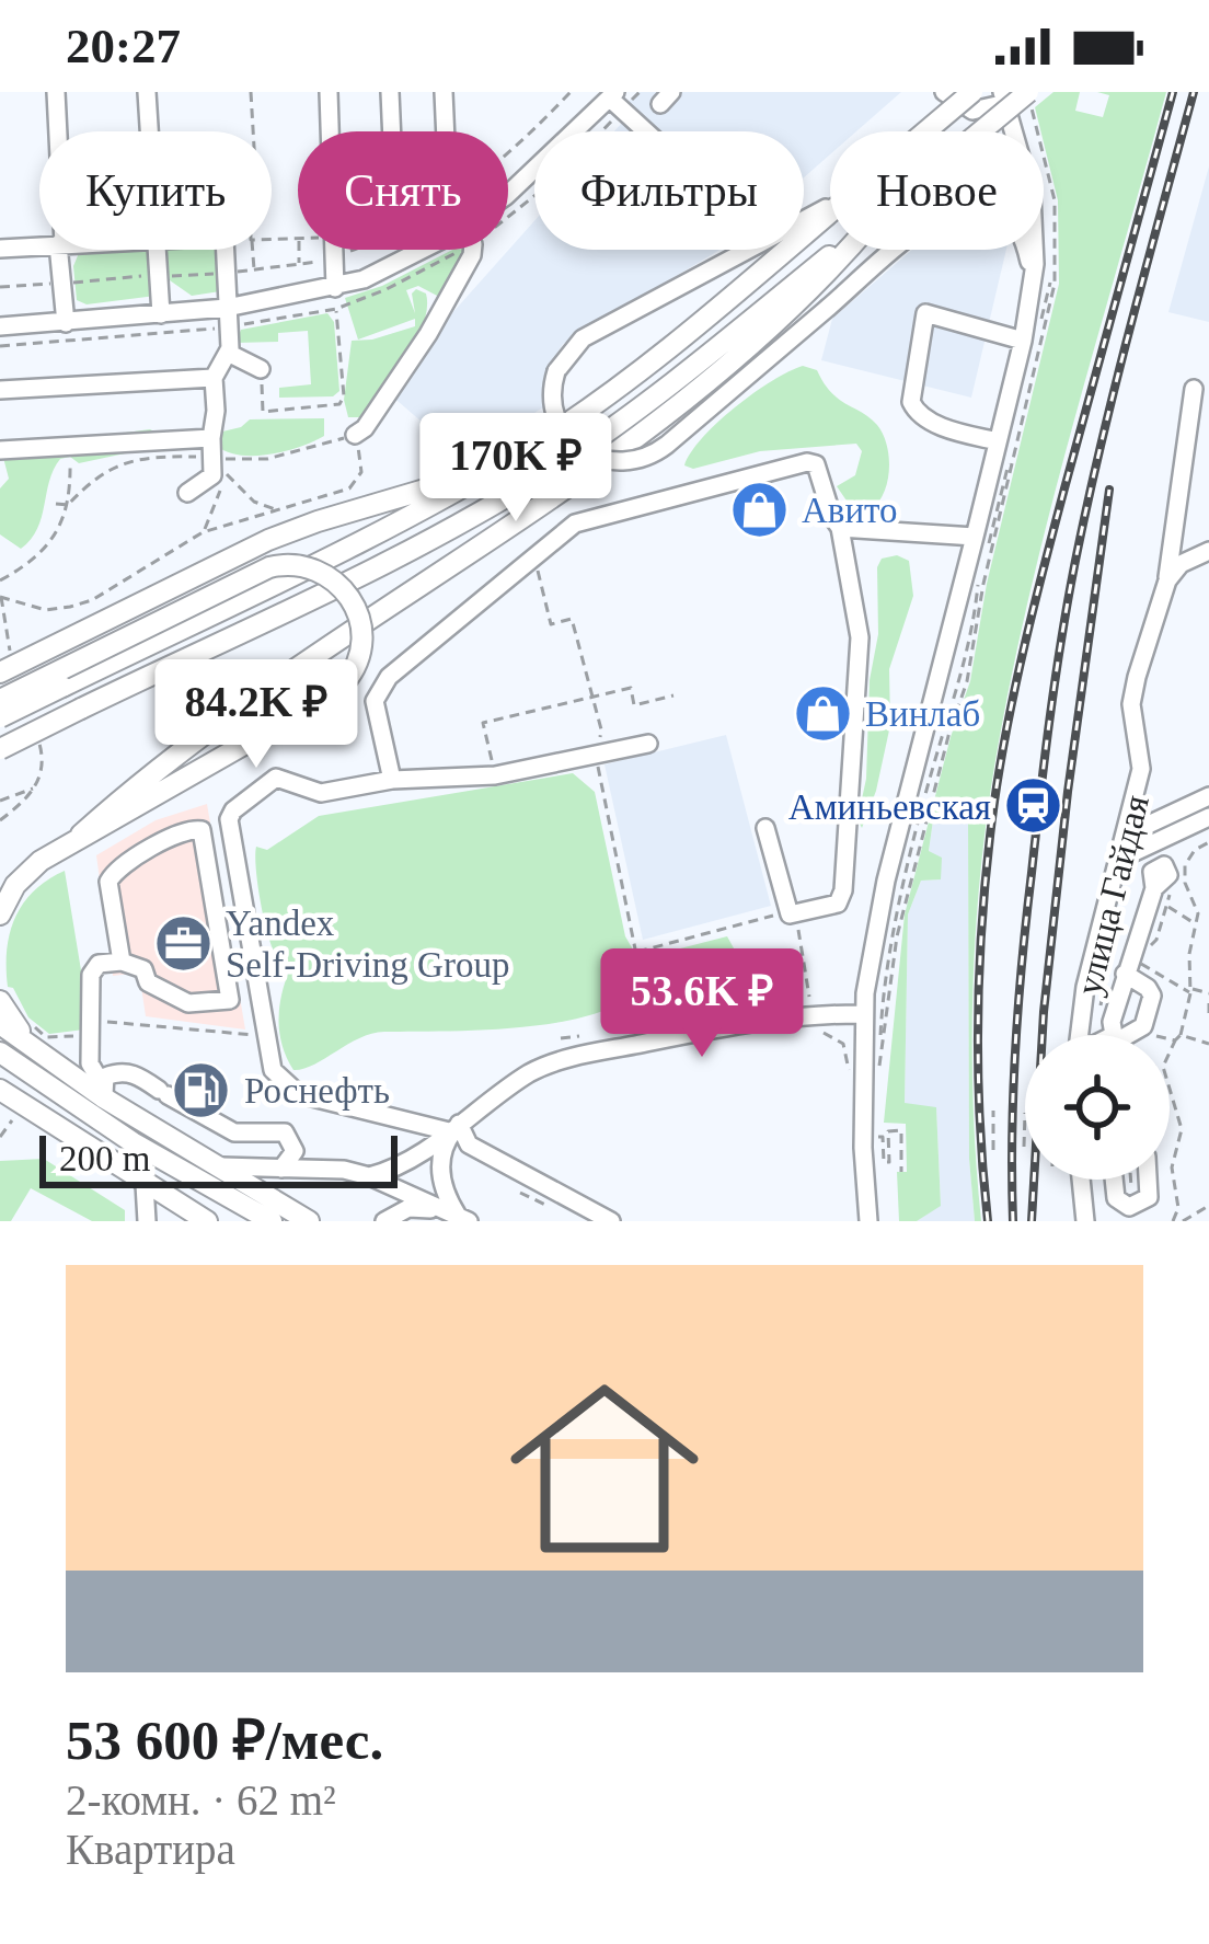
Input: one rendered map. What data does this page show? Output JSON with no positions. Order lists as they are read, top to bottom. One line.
{"streets":{"street":["улица Гайдая"]},"places":{"shop":["Авито","Винлаб"],"station":["Аминьевская"],"office":["Yandex Self-Driving Group"],"fuel station":["Роснефть"]},"scale_bar":"200 m","page":{"status":"20:27","chip":["Купить","Снять","Фильтры","Новое"],"price":["170K ₽","84.2K ₽","53.6K ₽"],"scale":"200 m","list":[{"name":"53 600 ₽/мес.","note":"2-комн. · 62 m² · Квартира"}]}}
